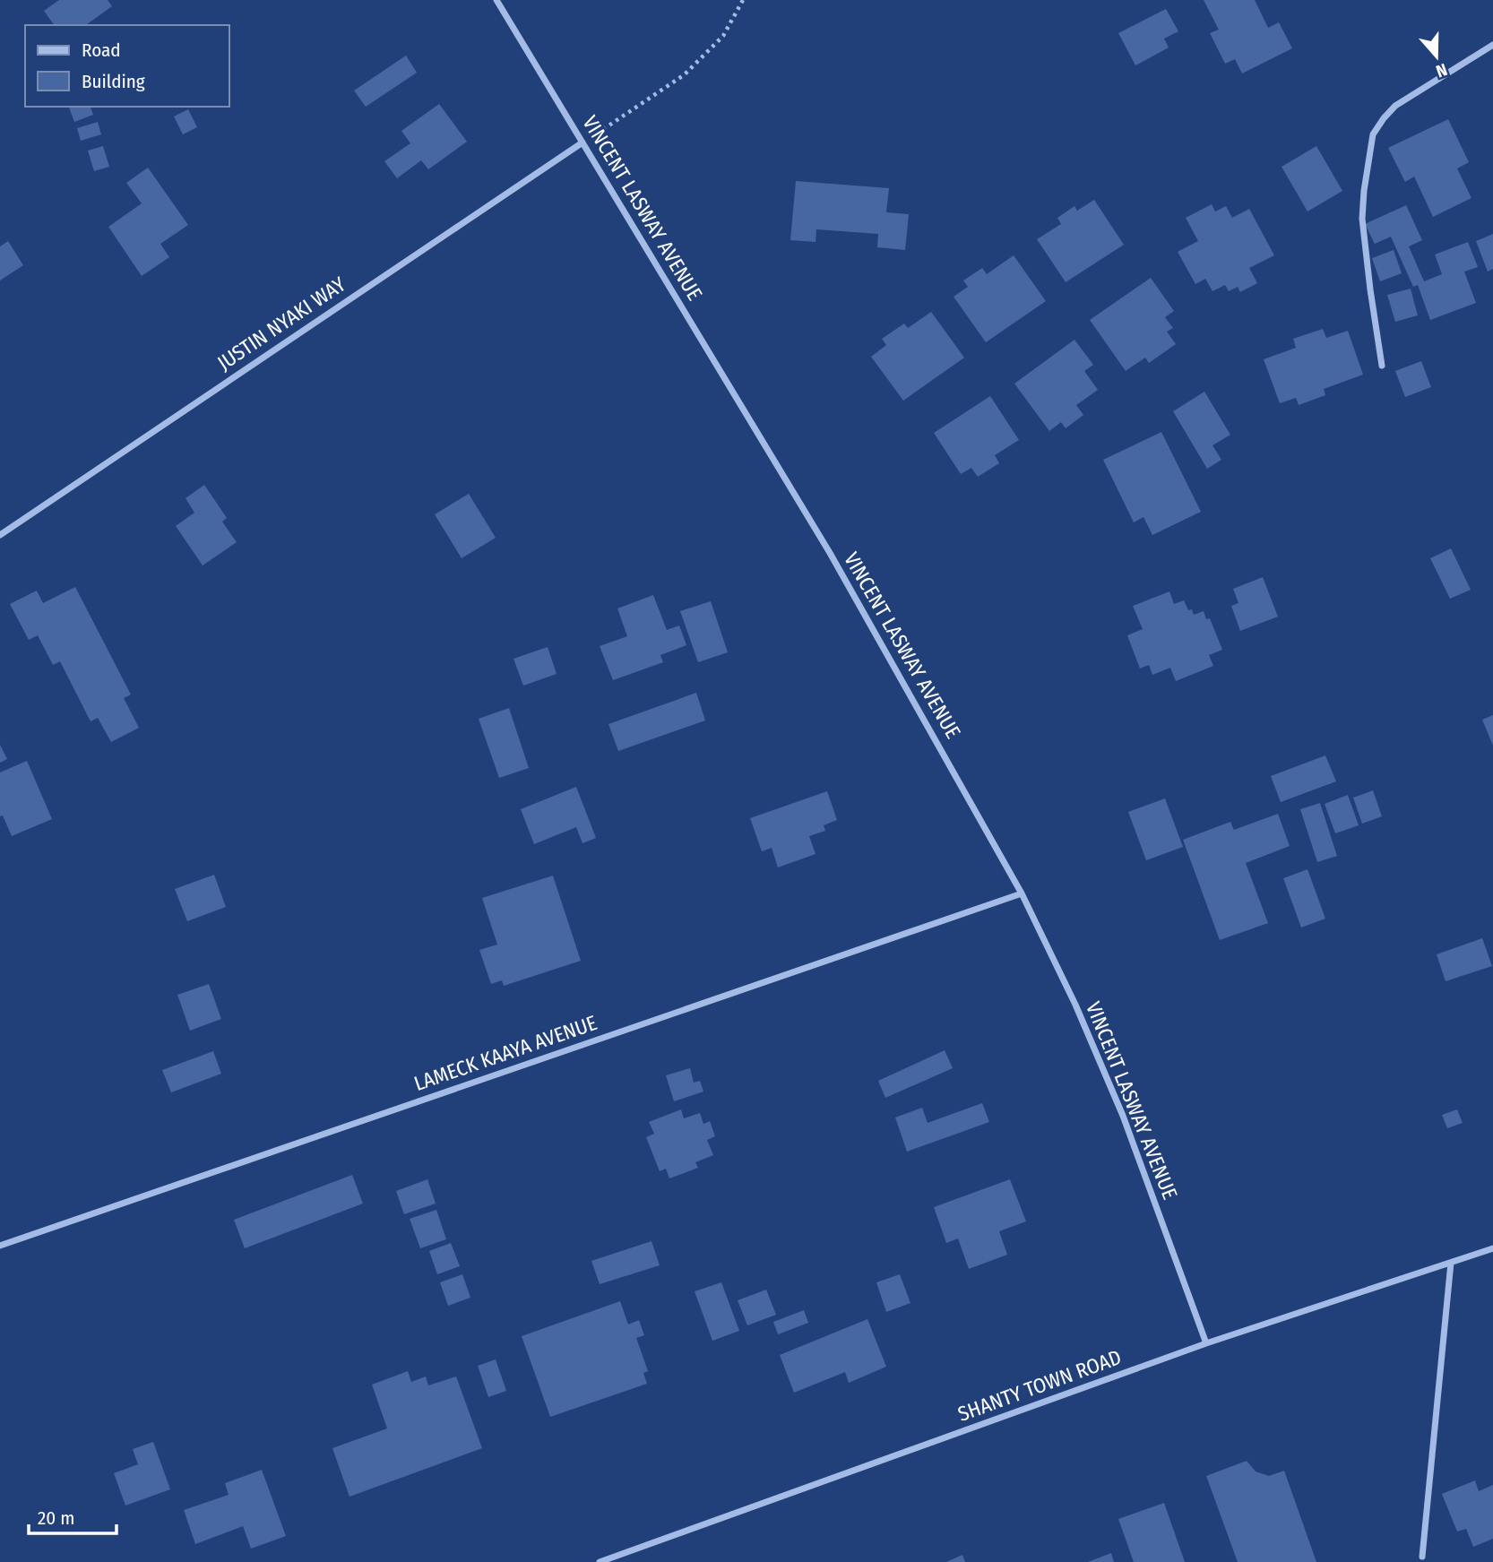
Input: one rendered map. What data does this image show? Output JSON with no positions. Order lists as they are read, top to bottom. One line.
{"streets":{"street":["VINCENT LASWAY AVENUE","JUSTIN NYAKI WAY","LAMECK KAAYA AVENUE","SHANTY TOWN ROAD"]},"crossings":[["VINCENT LASWAY AVENUE","JUSTIN NYAKI WAY"],["VINCENT LASWAY AVENUE","LAMECK KAAYA AVENUE"],["VINCENT LASWAY AVENUE","SHANTY TOWN ROAD"]],"legend":["Road","Building"],"scale_bar":"20 m","north":"bottom"}
